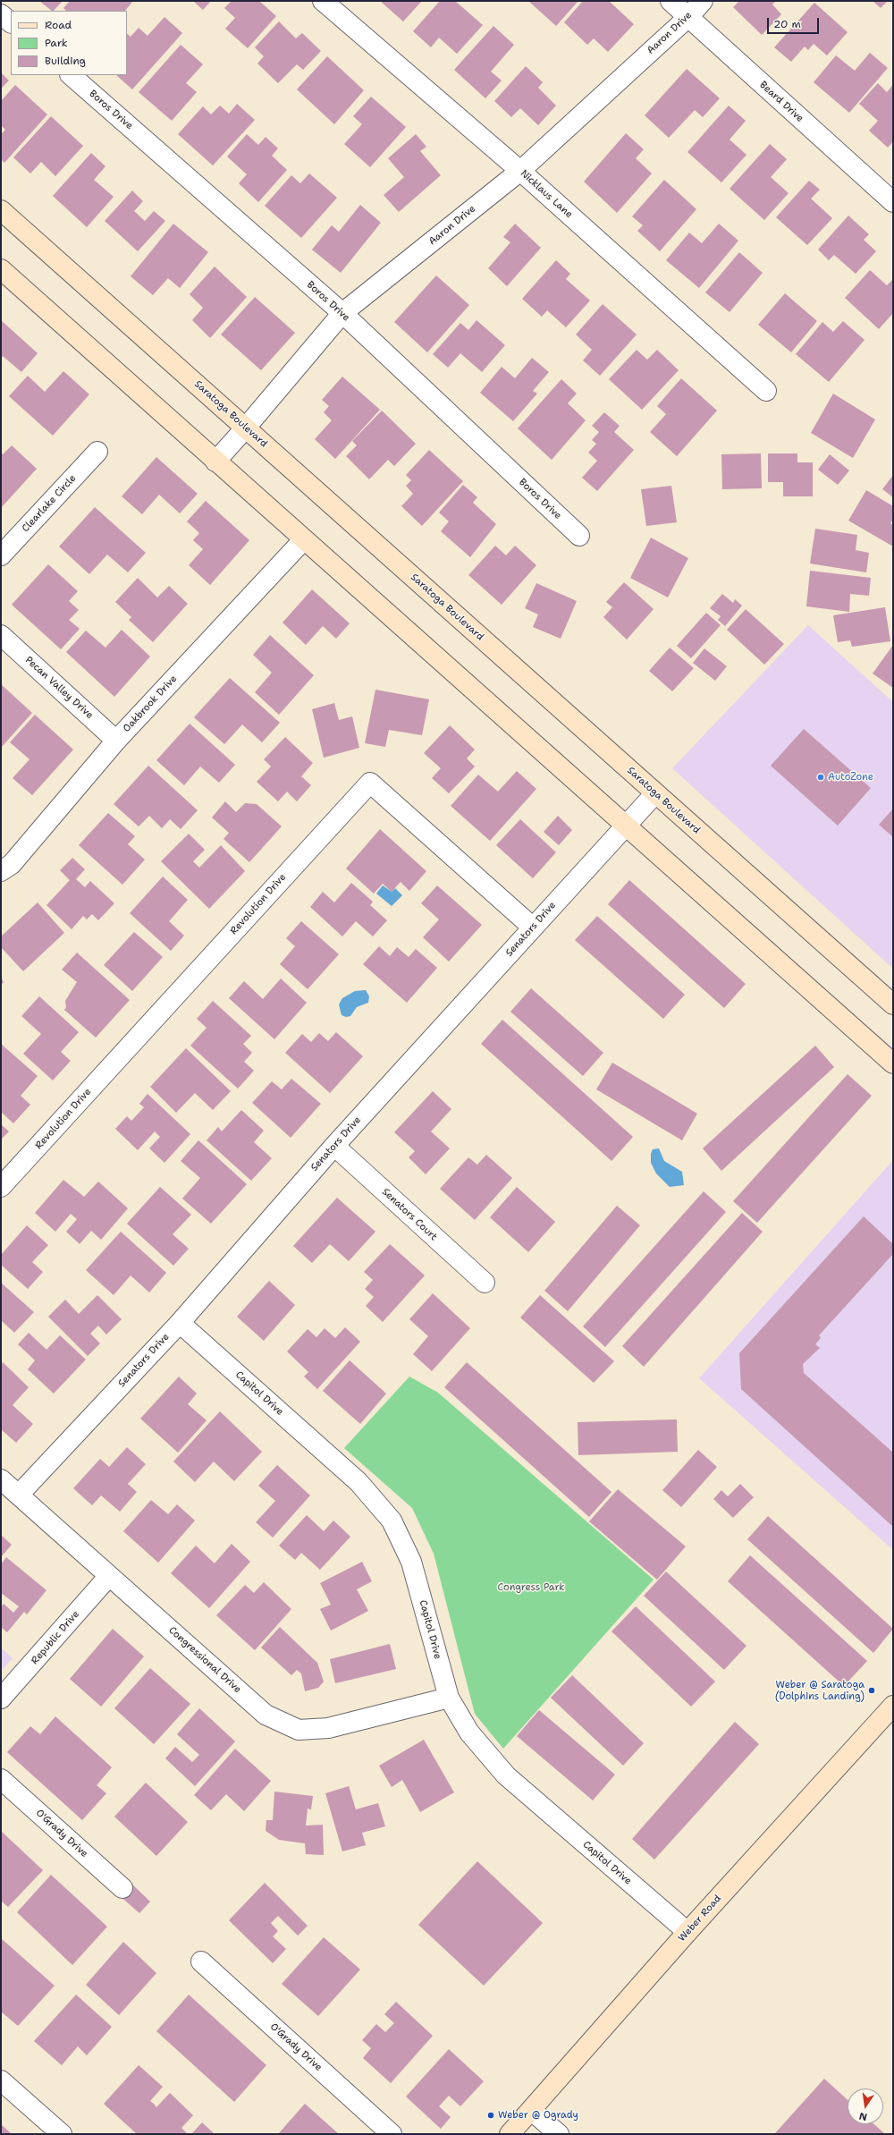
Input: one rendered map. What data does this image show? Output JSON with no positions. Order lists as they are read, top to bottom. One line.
{"streets":{"main road":["Saratoga Boulevard","Weber Road"],"street":["Aaron Drive","Beard Drive","Boros Drive","Nicklaus Lane","Clearlake Circle","Pecan Valley Drive","Oakbrook Drive","Revolution Drive","Senators Drive","Senators Court","Capitol Drive","Republic Drive","Congressional Drive","O'Grady Drive"]},"crossings":[["Aaron Drive","Beard Drive"],["Aaron Drive","Boros Drive"],["Aaron Drive","Nicklaus Lane"],["Aaron Drive","Saratoga Boulevard"],["Saratoga Boulevard","Senators Drive"],["Pecan Valley Drive","Oakbrook Drive"],["Revolution Drive","Senators Drive"],["Senators Drive","Senators Court"],["Senators Drive","Capitol Drive"],["Senators Drive","Congressional Drive"],["Capitol Drive","Congressional Drive"],["Capitol Drive","Weber Road"],["Republic Drive","Congressional Drive"]],"parks":["Congress Park"],"places":["AutoZone","Weber @ Saratoga (Dolphins Landing)","Weber @ Ogrady"],"legend":["Road","Park","Building"],"scale_bar":"20 m","north":"bottom"}
